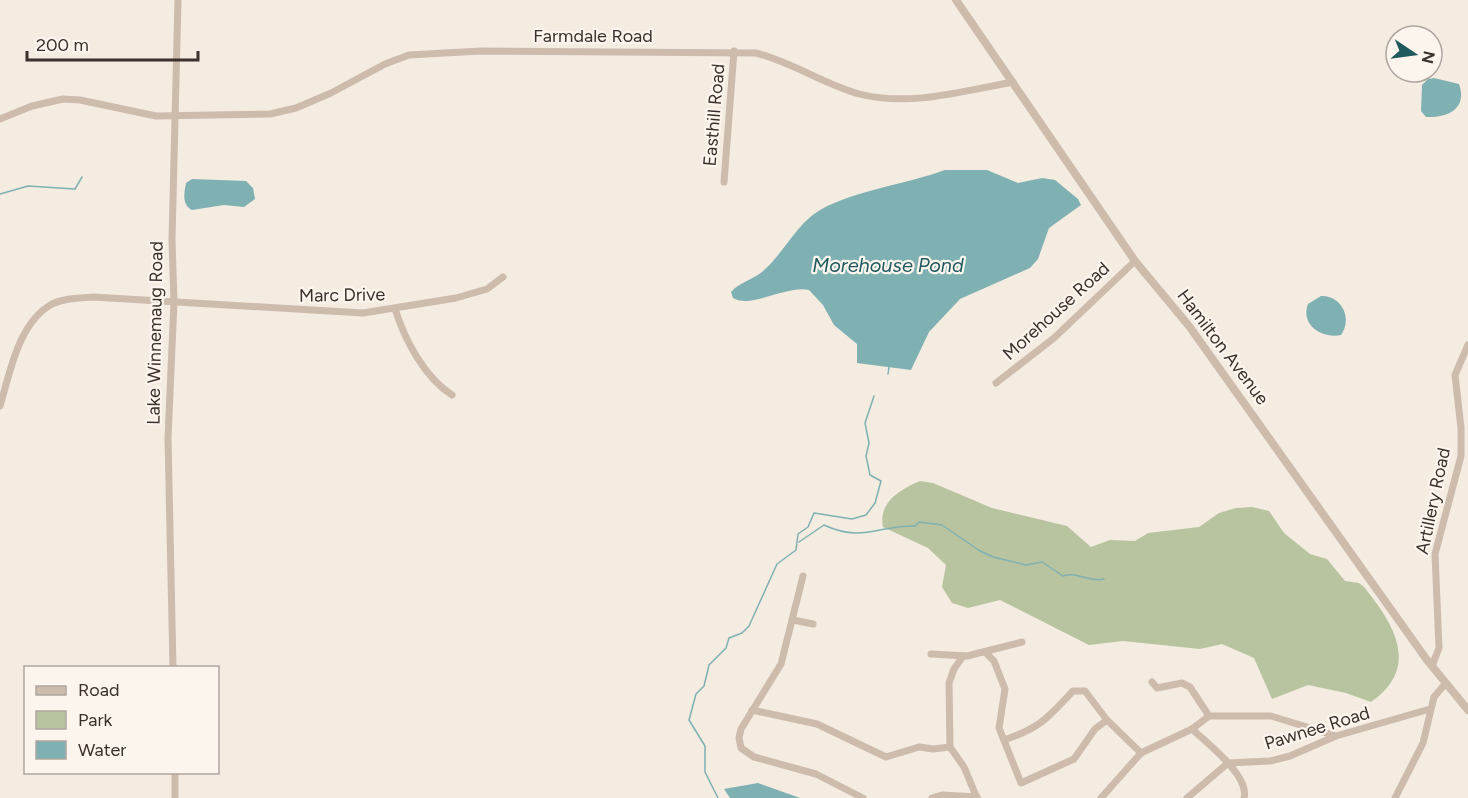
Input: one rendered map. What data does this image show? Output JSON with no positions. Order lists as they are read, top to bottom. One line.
{"streets":{"street":["Farmdale Road","Easthill Road","Marc Drive","Morehouse Road","Lake Winnemaug Road","Hamilton Avenue","Artillery Road","Pawnee Road"]},"crossings":[["Farmdale Road","Easthill Road"],["Farmdale Road","Lake Winnemaug Road"],["Farmdale Road","Hamilton Avenue"],["Marc Drive","Lake Winnemaug Road"],["Morehouse Road","Hamilton Avenue"],["Hamilton Avenue","Artillery Road"]],"water":["Morehouse Pond"],"legend":["Road","Park","Water"],"scale_bar":"200 m","north":"right"}
